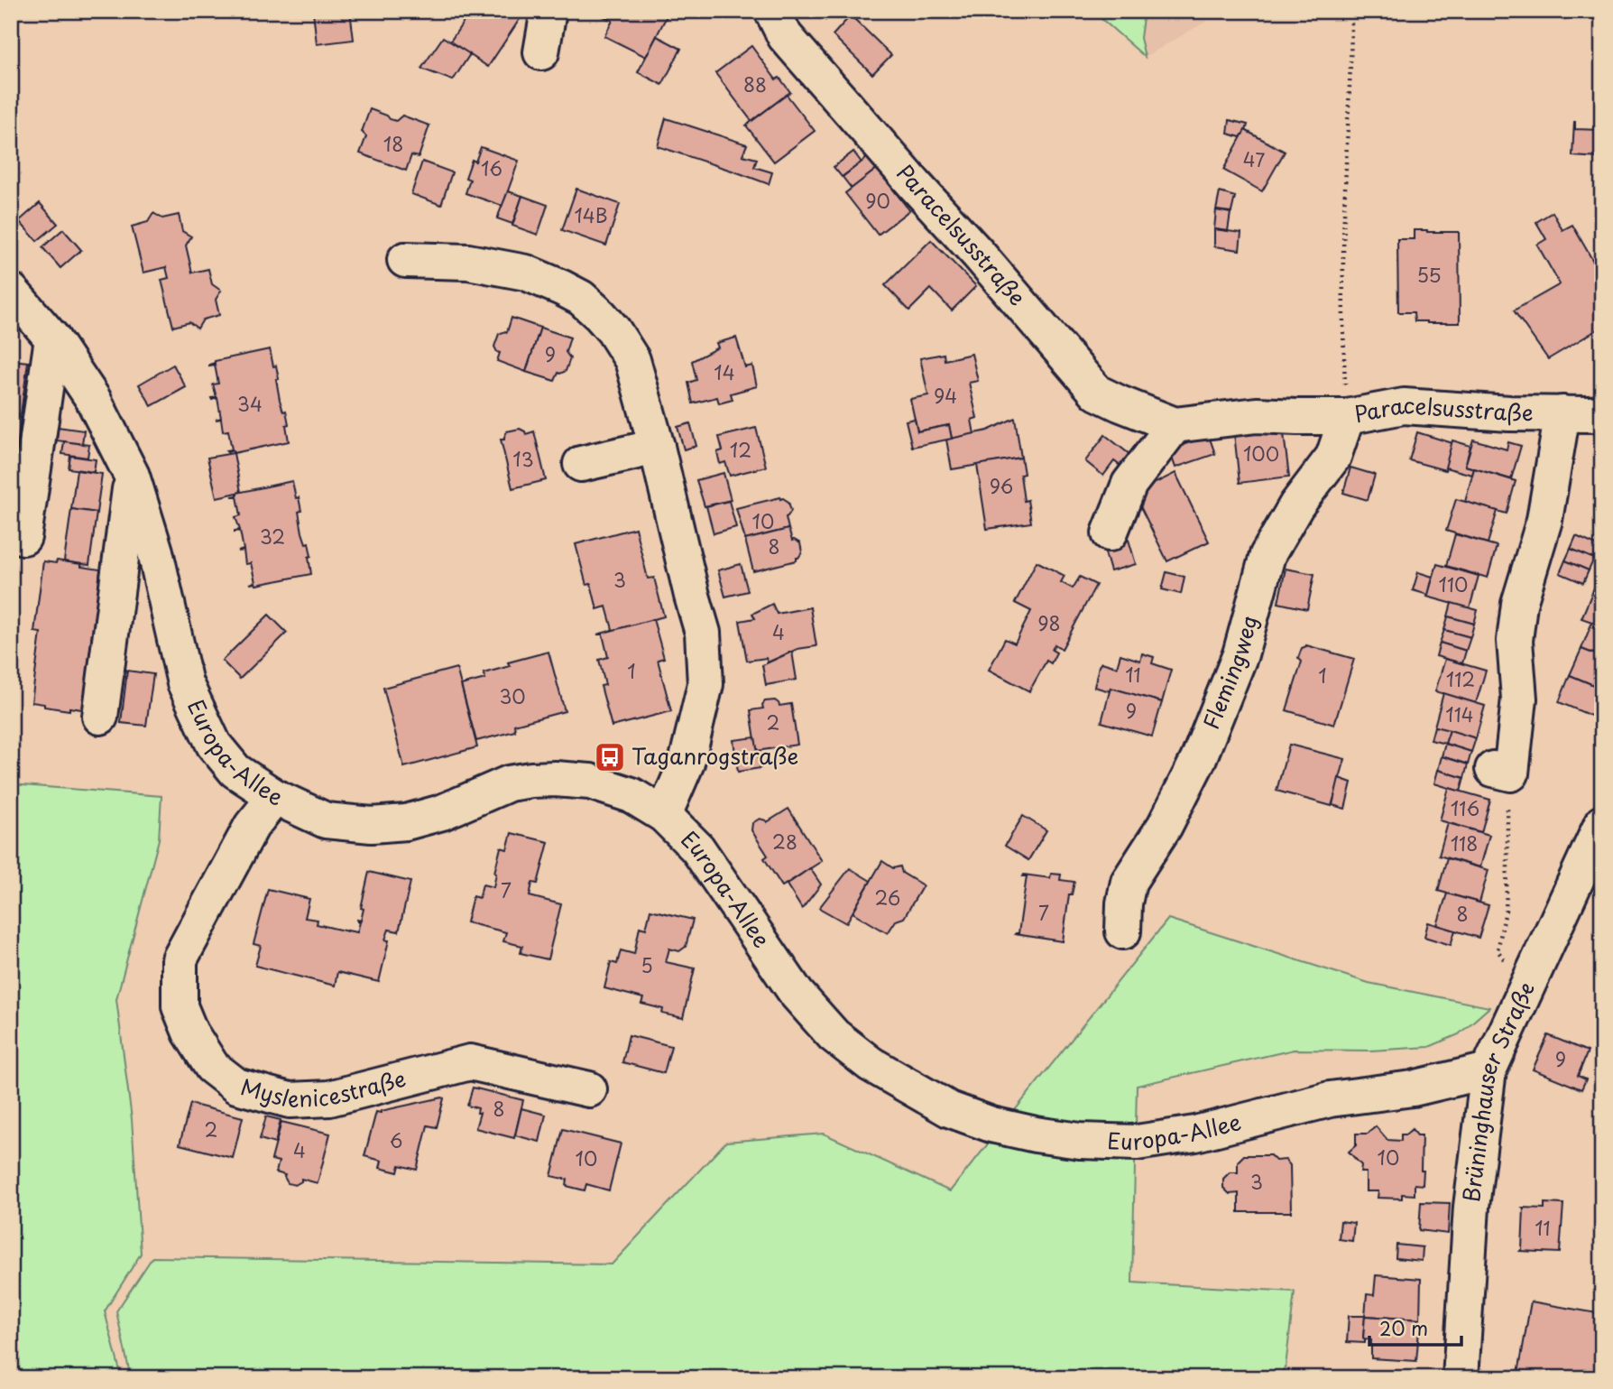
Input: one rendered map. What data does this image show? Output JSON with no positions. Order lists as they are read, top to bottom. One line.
{"streets":{"street":["Paracelsusstraße","Flemingweg","Europa-Allee","Myslenicestraße","Brüninghauser Straße"]},"crossings":[["Paracelsusstraße","Flemingweg"],["Europa-Allee","Myslenicestraße"],["Europa-Allee","Brüninghauser Straße"]],"places":{"bus stop":["Taganrogstraße"]},"house_numbers":["88","18","47","16","90","14B","55","9","14","94","34","12","100","13","96","10","32","8","3","110","98","4","1","11","1","112","30","9","114","2","116","28","118","7","26","7","8","5","9","8","2","6","4","10","10","3","11"],"scale_bar":"20 m"}
